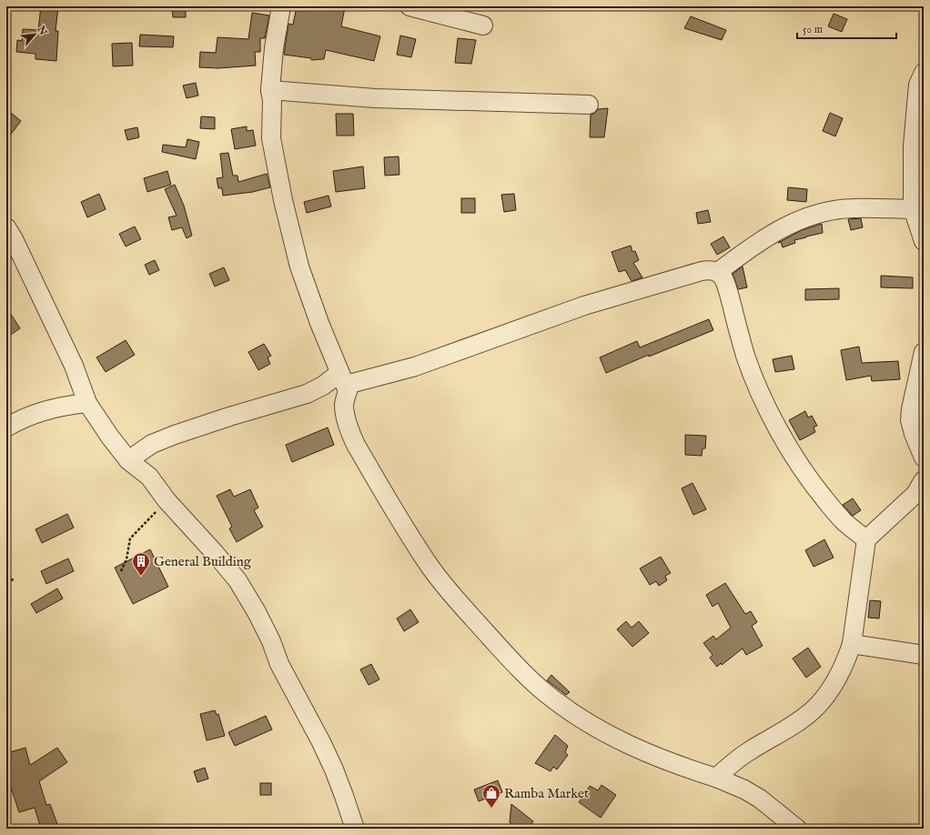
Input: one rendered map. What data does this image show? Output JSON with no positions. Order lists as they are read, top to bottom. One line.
{"places":{"building":["General Building"],"shop":["Ramba Market"]},"scale_bar":"50 m","north":"top right"}
